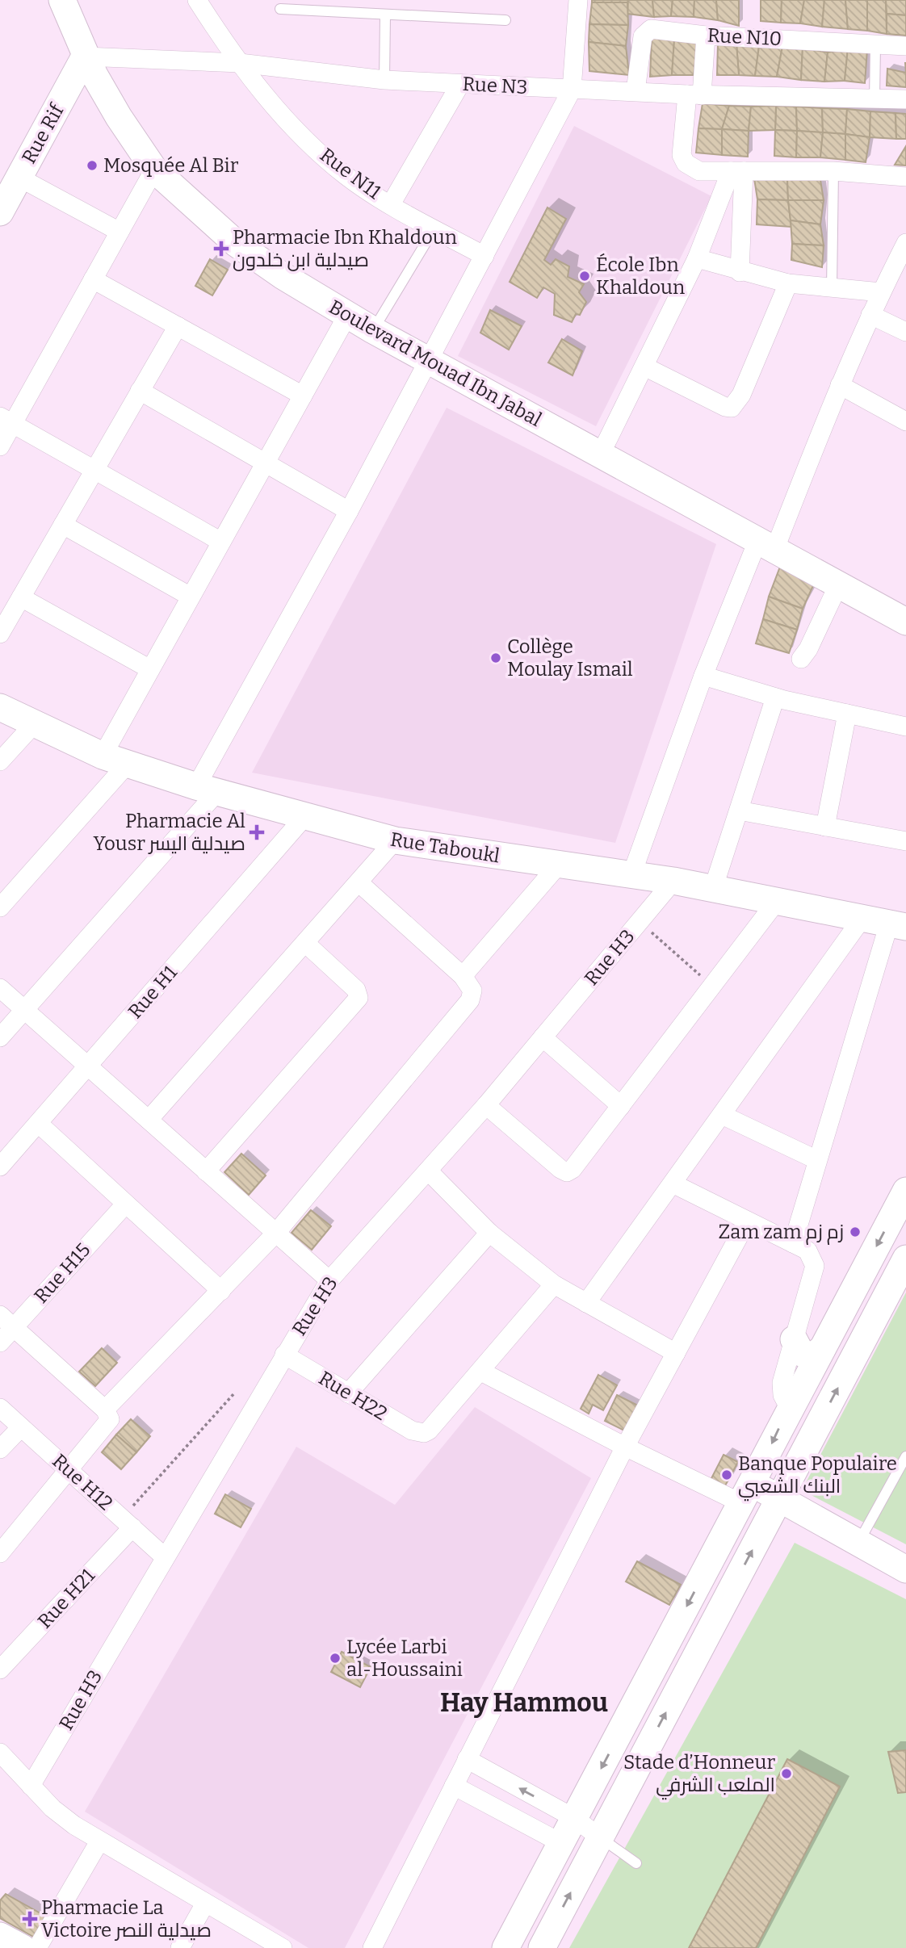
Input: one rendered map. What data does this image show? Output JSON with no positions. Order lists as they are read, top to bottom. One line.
{"streets":{"main road":["Rue Rif","Boulevard Mouad Ibn Jabal","Rue Taboukl"],"street":["Rue N10","Rue N3","Rue N11","Rue H3","Rue H1","Rue H15","Rue H22","Rue H12","Rue H21"]},"crossings":[["Rue N10","Rue N3"],["Rue N3","Rue Rif"],["Rue N3","Rue N11"],["Rue N3","Boulevard Mouad Ibn Jabal"],["Rue Rif","Boulevard Mouad Ibn Jabal"],["Rue Taboukl","Rue H3"],["Rue Taboukl","Rue H1"],["Rue H3","Rue H22"],["Rue H3","Rue H12"],["Rue H12","Rue H21"]],"districts":["Hay Hammou"],"places":{"other":["Mosquée Al Bir","École Ibn Khaldoun","Collège Moulay Ismail","Zam zam زم زم","Banque Populaire البنك الشعبي","Lycée Larbi al-Houssaini","Stade d’Honneur الملعب الشرفي"],"health":["Pharmacie Ibn Khaldoun صيدلية ابن خلدون","Pharmacie Al Yousr صيدلية اليسر","Pharmacie La Victoire صيدلية النصر"]}}
